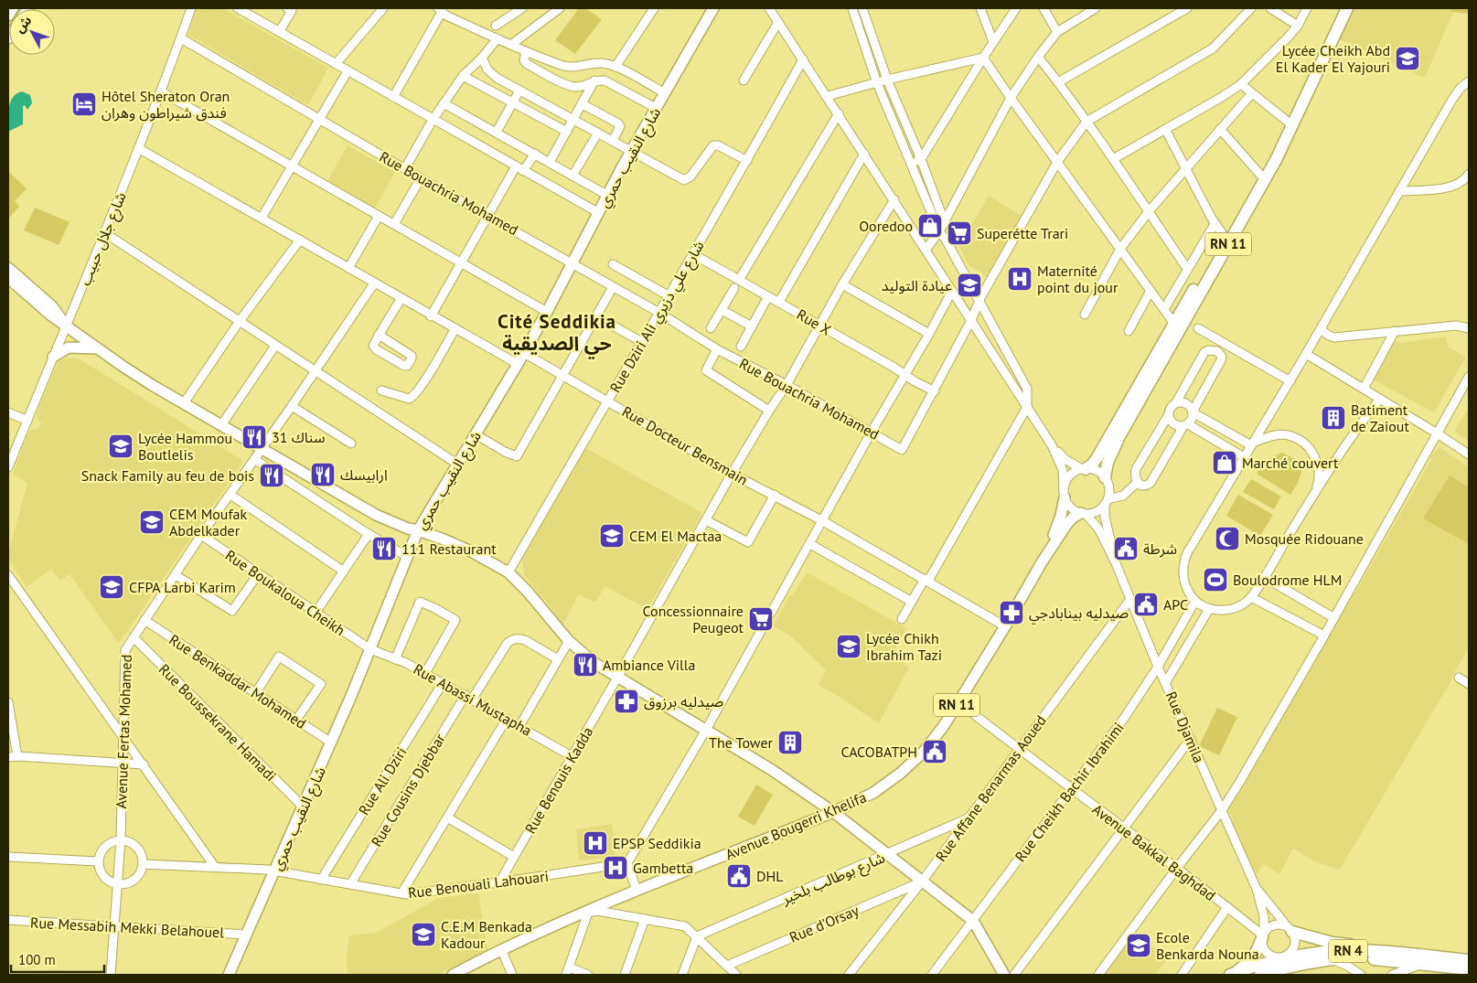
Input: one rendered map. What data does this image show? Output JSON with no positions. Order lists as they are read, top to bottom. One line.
{"streets":{"highway":["RN 11","RN 4"],"main road":["شارع النقيب حمري","Avenue Bougerri Khelifa"],"street":["Rue Bouachria Mohamed","شارع جلال حبيب","Rue Dziri Ali شارع علي دزيري","Rue X","Rue Docteur Bensmain","Rue Boukaloua Cheikh","Rue Benkaddar Mohamed","Rue Abassi Mustapha","Rue Boussekrane Hamadi","Rue Djamila","Avenue Fertas Mohamed","Rue Benouis Kadda","Rue Ali Dziri","Rue Affane Benarmas Aoued","Rue Cousins Djebbar","Rue Cheikh Bachir Ibrahimi","Avenue Bakkal Baghdad","شارع بوطالب بلخير","Rue Benouali Lahouari","Rue d'Orsay","Rue Messabih Mekki Belahouel"]},"crossings":[["شارع النقيب حمري","Rue Bouachria Mohamed"],["شارع النقيب حمري","Rue Docteur Bensmain"],["شارع النقيب حمري","Rue Boukaloua Cheikh"],["شارع النقيب حمري","Rue Benkaddar Mohamed"],["شارع النقيب حمري","Rue Abassi Mustapha"],["شارع النقيب حمري","Rue Boussekrane Hamadi"],["شارع النقيب حمري","Rue Benouali Lahouari"],["شارع النقيب حمري","Rue Messabih Mekki Belahouel"],["Rue Bouachria Mohamed","شارع جلال حبيب"],["Rue Bouachria Mohamed","Rue Dziri Ali شارع علي دزيري"],["Rue Bouachria Mohamed","Rue X"],["Rue Bouachria Mohamed","Rue Benouis Kadda"],["RN 11","Avenue Bougerri Khelifa"],["Rue Dziri Ali شارع علي دزيري","Rue X"],["Rue Dziri Ali شارع علي دزيري","Rue Docteur Bensmain"],["Rue X","Rue Benouis Kadda"],["Rue Docteur Bensmain","Rue Benouis Kadda"],["Rue Docteur Bensmain","Avenue Bougerri Khelifa"],["Rue Boukaloua Cheikh","Rue Abassi Mustapha"],["Rue Boukaloua Cheikh","Avenue Fertas Mohamed"],["Rue Benkaddar Mohamed","Avenue Fertas Mohamed"],["Rue Abassi Mustapha","Rue Benouis Kadda"],["Rue Abassi Mustapha","Rue Ali Dziri"],["Rue Abassi Mustapha","Rue Cousins Djebbar"],["Rue Boussekrane Hamadi","Avenue Fertas Mohamed"],["Rue Djamila","Rue Affane Benarmas Aoued"],["Rue Djamila","Rue Cheikh Bachir Ibrahimi"],["Avenue Fertas Mohamed","Rue Messabih Mekki Belahouel"],["Rue Benouis Kadda","Rue Benouali Lahouari"],["Rue Ali Dziri","Rue Benouali Lahouari"],["Rue Affane Benarmas Aoued","Avenue Bakkal Baghdad"],["Rue Affane Benarmas Aoued","شارع بوطالب بلخير"],["Rue Affane Benarmas Aoued","Rue d'Orsay"],["Rue Cousins Djebbar","Rue Benouali Lahouari"],["Rue Cheikh Bachir Ibrahimi","Avenue Bakkal Baghdad"],["Avenue Bougerri Khelifa","Avenue Bakkal Baghdad"]],"districts":["Cité Seddikia حي الصديقية"],"places":{"school or university":["Lycée Cheikh Abd El Kader El Yajouri","عيادة التوليد","Lycée Hammou Boutlelis","CEM Moufak Abdelkader","CEM El Mactaa","CFPA Larbi Karim","Lycée Chikh Ibrahim Tazi","C.E.M Benkada Kadour","Ecole Benkarda Nouna"],"hotel":["Hôtel Sheraton Oran فندق شيراطون وهران"],"shop":["Ooredoo","Marché couvert"],"supermarket":["Superétte Trari","Concessionnaire Peugeot"],"hospital":["Maternité point du jour","EPSP Seddikia","Gambetta"],"building":["Batiment de Zaiout","The Tower"],"restaurant":["سناك 31","ارابيسك","Snack Family au feu de bois","111 Restaurant","Ambiance Villa"],"mosque":["Mosquée Ridouane"],"public building":["شرطة","APC","CACOBATPH","DHL"],"sports":["Boulodrome HLM"],"pharmacy":["صيدليه بينابادجي","صيدليه برزوق"]},"scale_bar":"100 m","north":"top left"}
